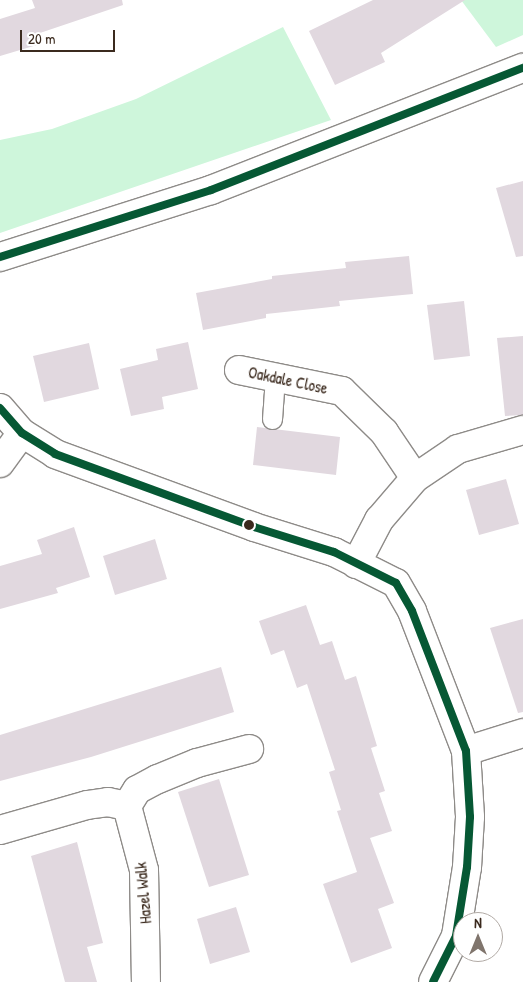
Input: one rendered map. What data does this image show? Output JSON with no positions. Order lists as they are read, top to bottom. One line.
{"streets":{"street":["Oakdale Close","Hazel Walk"]},"scale_bar":"20 m","north":"top"}
